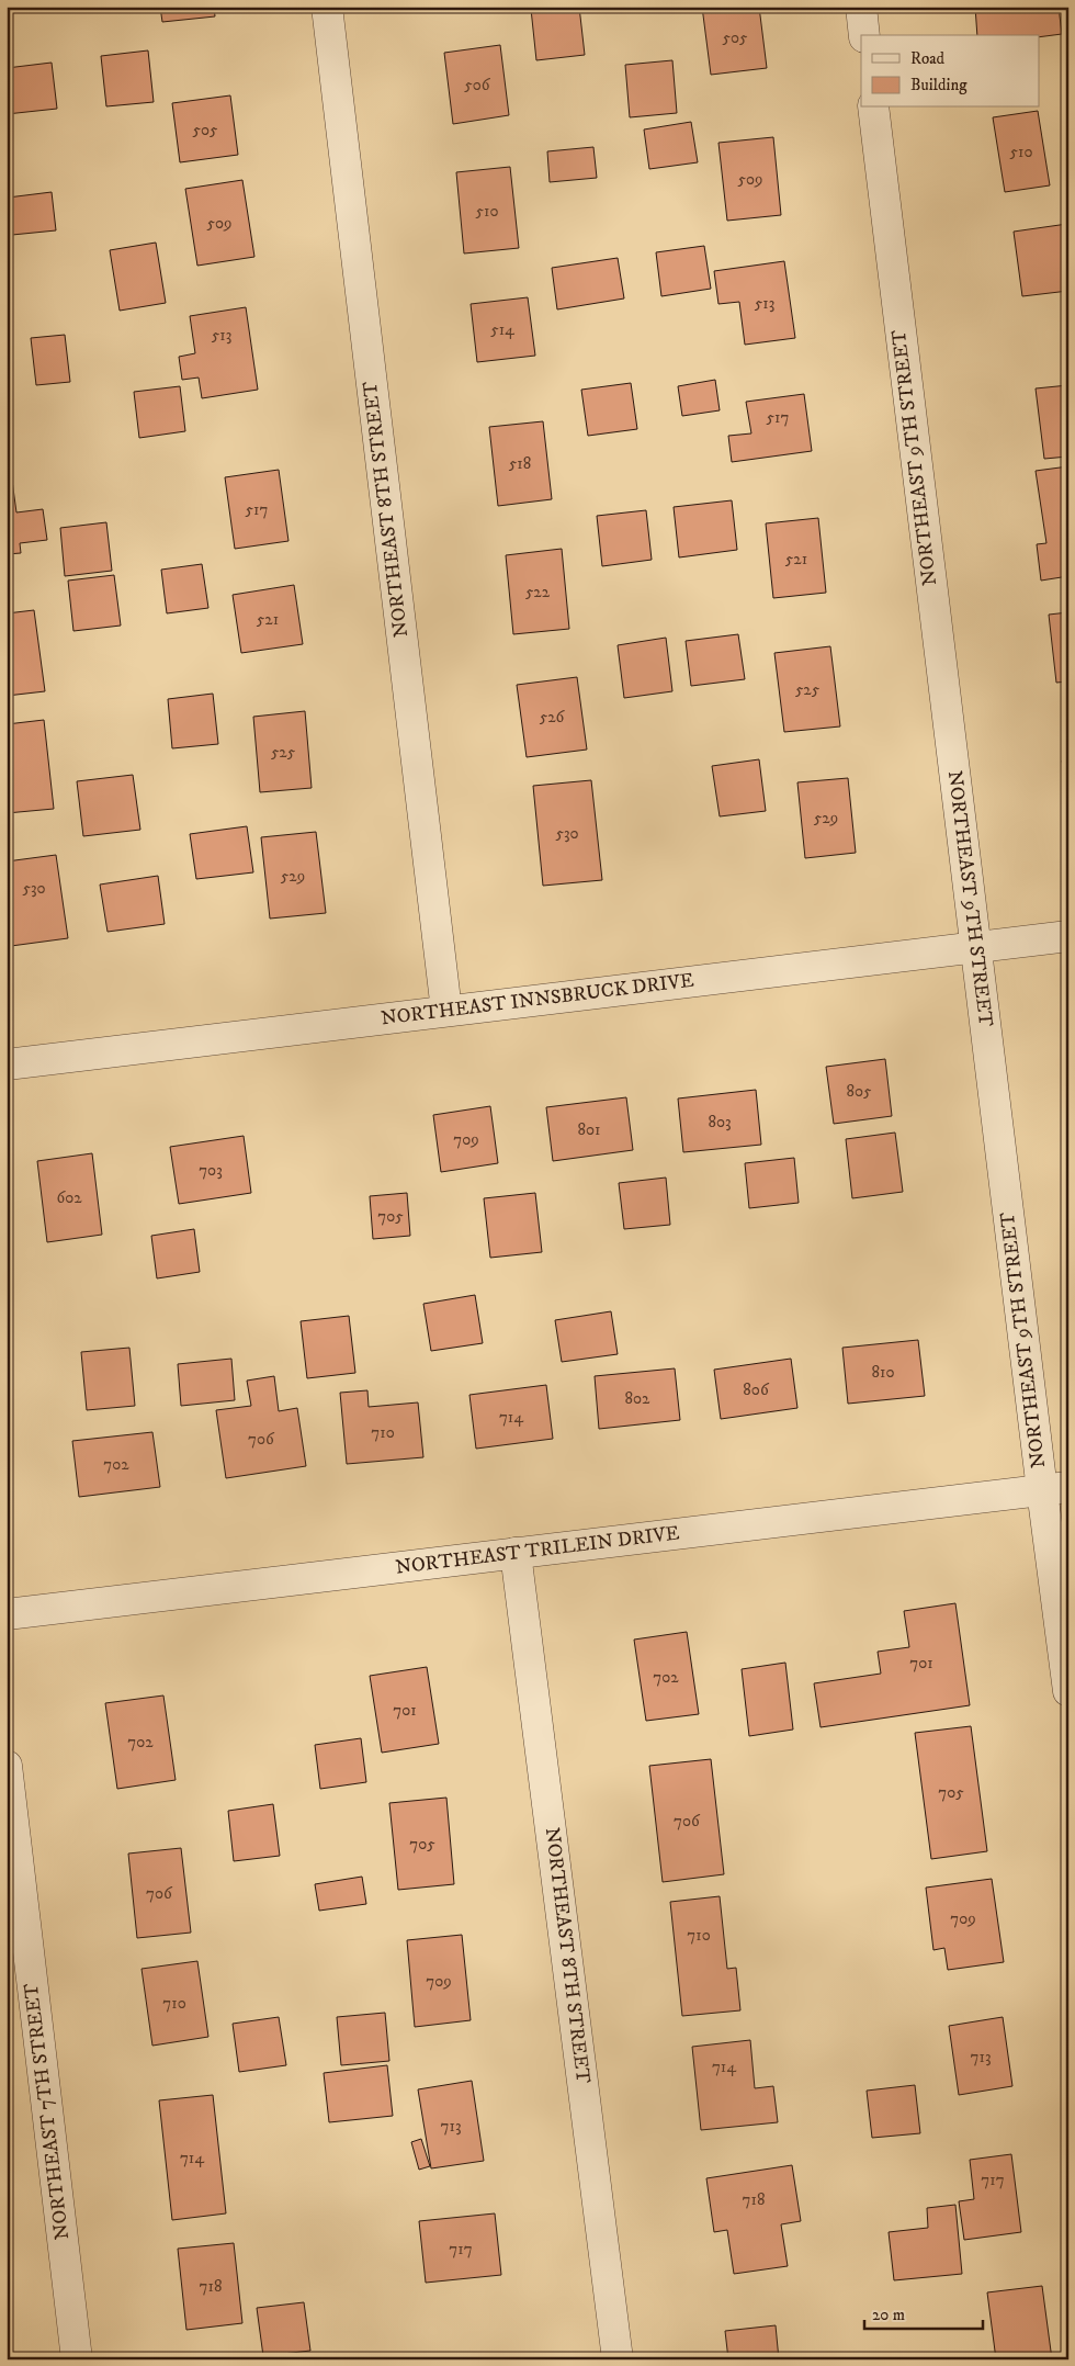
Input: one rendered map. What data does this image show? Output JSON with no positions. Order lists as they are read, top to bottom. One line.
{"streets":{"street":["NORTHEAST 9TH STREET","NORTHEAST 8TH STREET","NORTHEAST INNSBRUCK DRIVE","NORTHEAST TRILEIN DRIVE","NORTHEAST 7TH STREET"]},"crossings":[["NORTHEAST 9TH STREET","NORTHEAST INNSBRUCK DRIVE"],["NORTHEAST 9TH STREET","NORTHEAST TRILEIN DRIVE"],["NORTHEAST 8TH STREET","NORTHEAST INNSBRUCK DRIVE"],["NORTHEAST 8TH STREET","NORTHEAST TRILEIN DRIVE"]],"house_numbers":["505","506","505","510","509","510","509","513","514","513","517","518","517","521","522","521","525","526","525","529","530","529","530","805","803","801","709","703","602","705","810","806","802","714","710","706","702","701","702","701","702","705","706","705","706","709","710","709","710","713","714","713","714","717","718","717","718"],"legend":["Road","Building"],"scale_bar":"20 m"}
